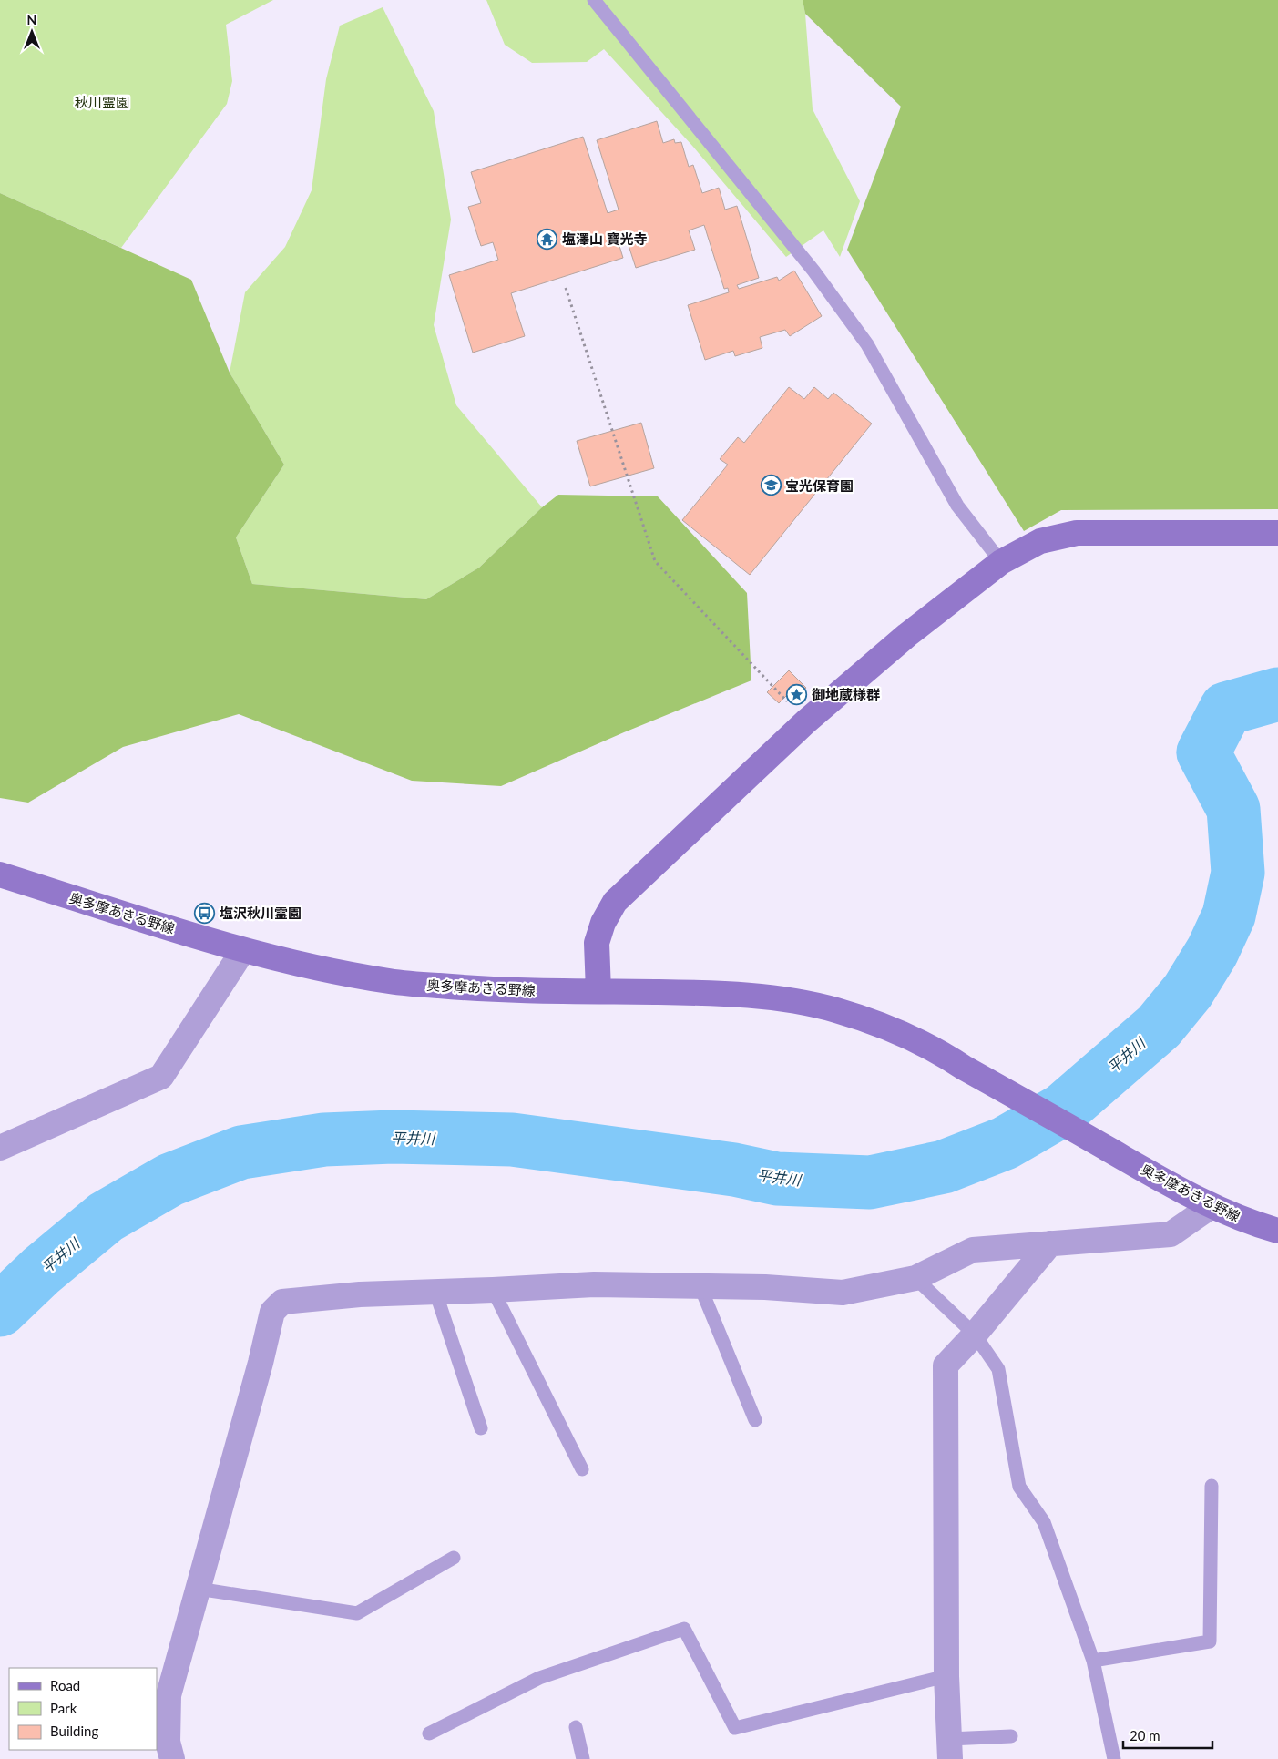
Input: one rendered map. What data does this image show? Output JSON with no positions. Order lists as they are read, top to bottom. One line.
{"streets":{"main road":["奥多摩あきる野線"]},"water":["平井川"],"parks":["秋川霊園"],"places":{"temple":["塩澤山 寶光寺"],"school or university":["宝光保育園"],"place":["御地蔵様群"],"bus stop":["塩沢秋川霊園"]},"legend":["Road","Park","Building"],"scale_bar":"20 m","north":"top"}
